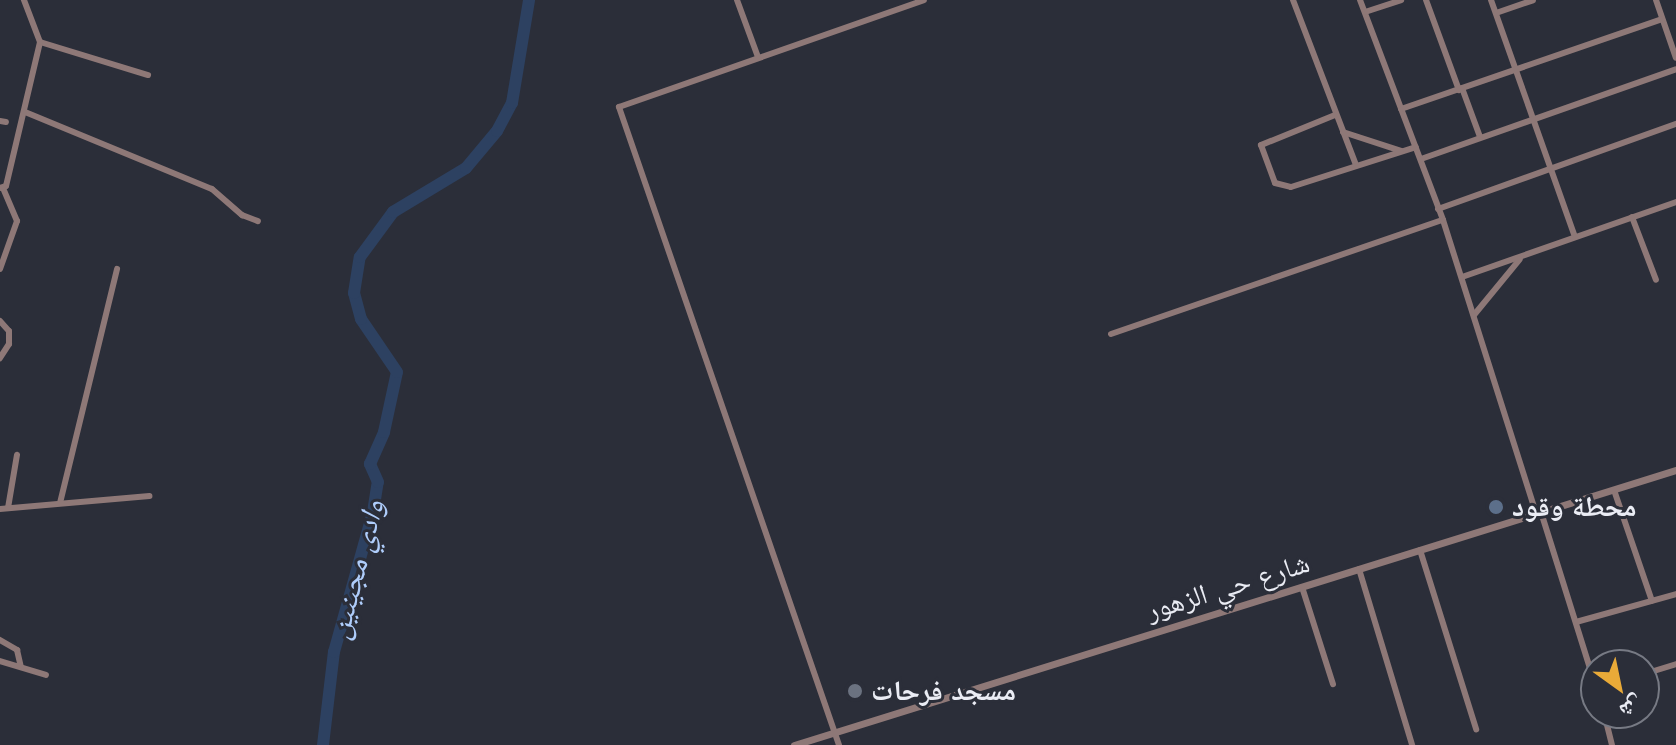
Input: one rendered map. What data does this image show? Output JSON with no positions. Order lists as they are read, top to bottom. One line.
{"streets":{"street":["شارع حي الزهور"]},"water":["وادي مجينين"],"places":["محطة وقود","مسجد فرحات"],"north":"bottom right"}
